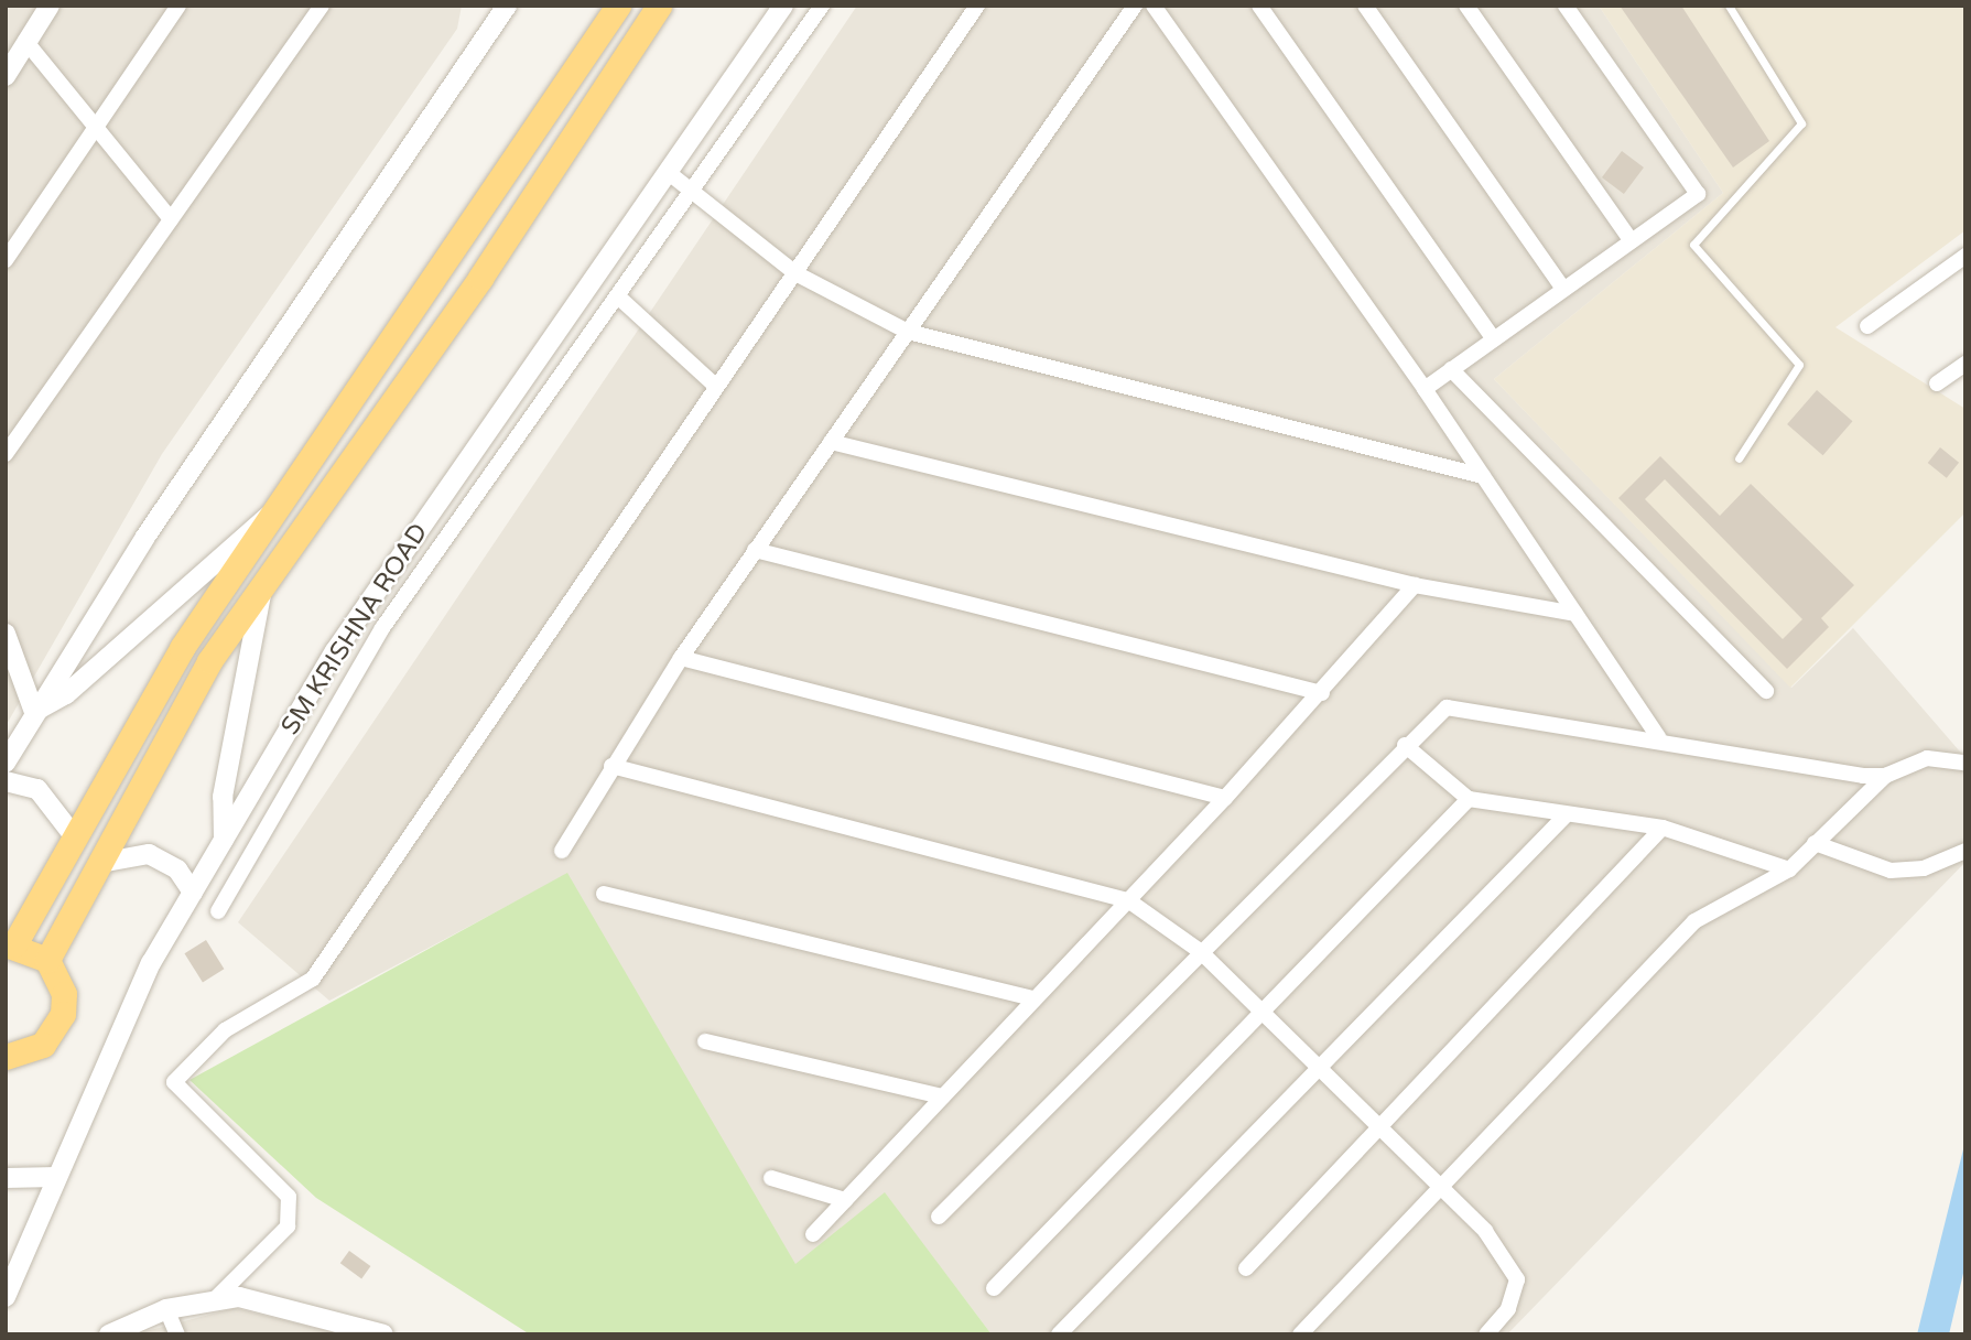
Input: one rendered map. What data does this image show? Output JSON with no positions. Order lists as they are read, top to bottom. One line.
{"streets":{"street":["SM KRISHNA ROAD"]}}
